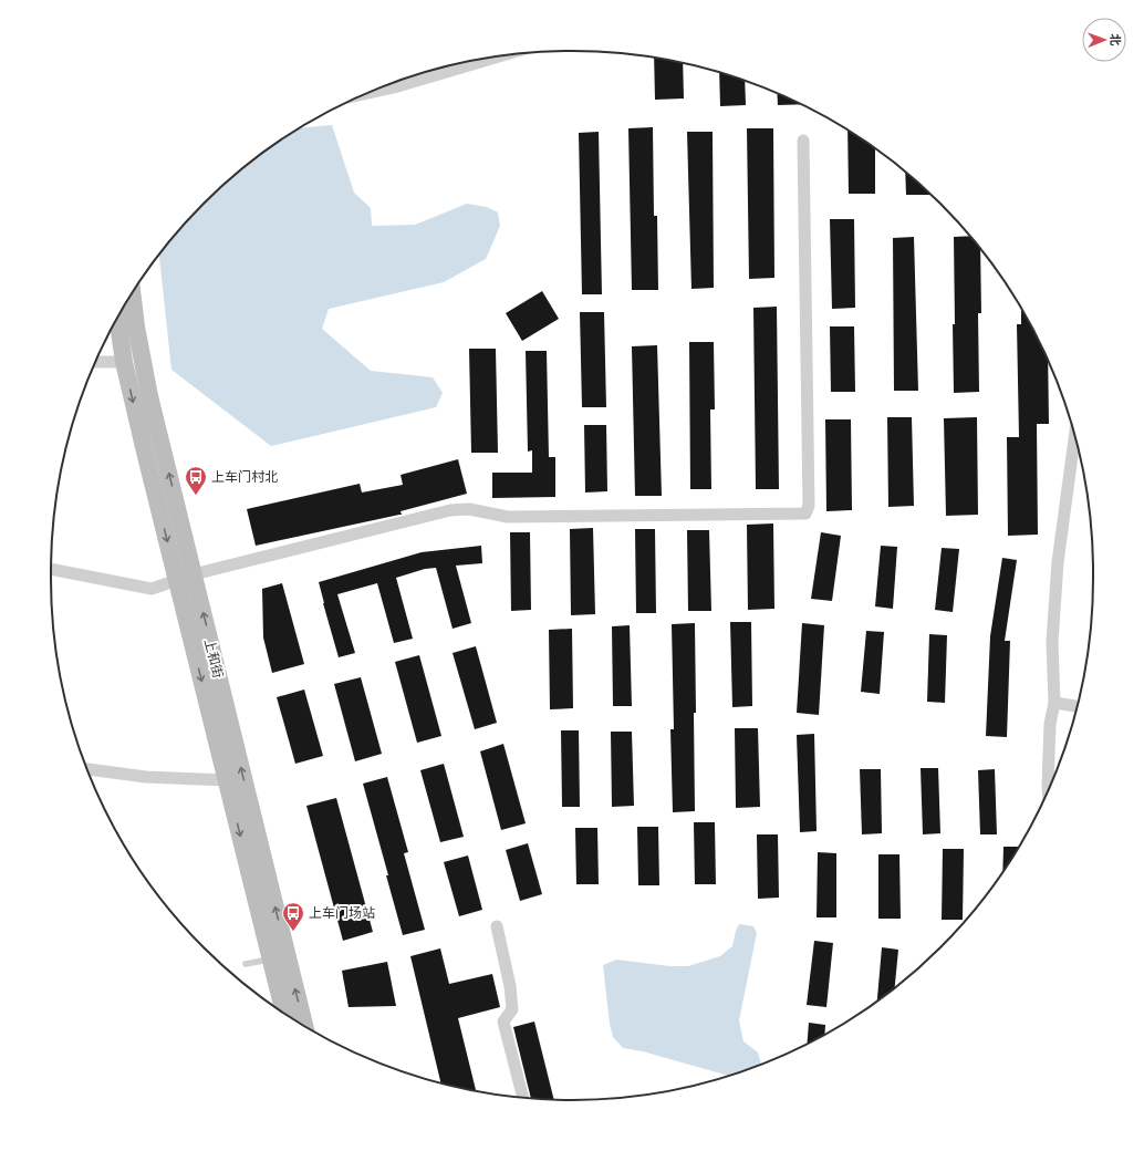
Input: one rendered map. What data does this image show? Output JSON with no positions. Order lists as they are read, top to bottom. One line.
{"streets":{"street":["上和街"]},"places":{"bus stop":["上车门村北","上车门场站"]},"north":"right"}
